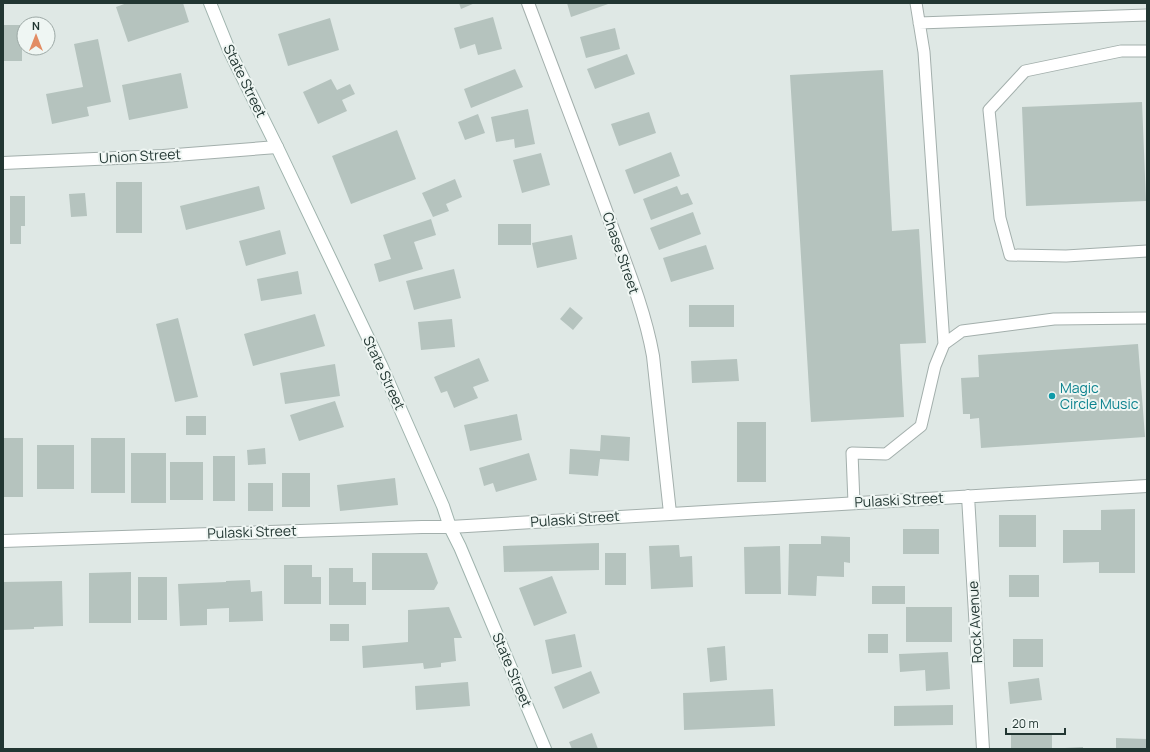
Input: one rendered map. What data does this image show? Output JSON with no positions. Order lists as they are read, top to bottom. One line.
{"streets":{"street":["State Street","Union Street","Chase Street","Pulaski Street","Rock Avenue"]},"crossings":[["State Street","Union Street"],["State Street","Pulaski Street"],["Chase Street","Pulaski Street"],["Pulaski Street","Rock Avenue"]],"places":["Magic Circle Music"],"scale_bar":"20 m","north":"top"}
